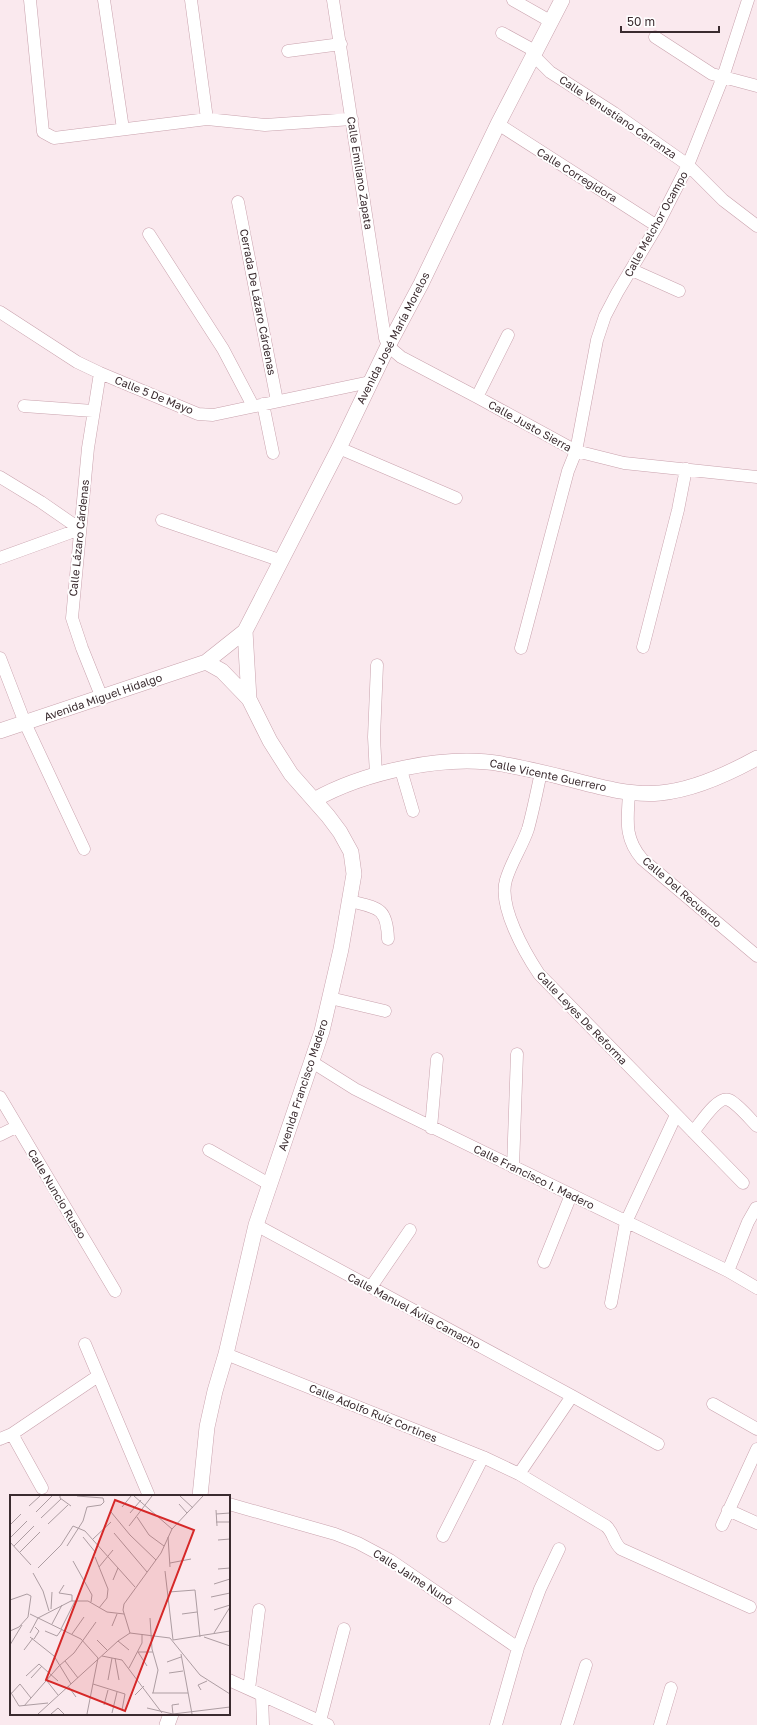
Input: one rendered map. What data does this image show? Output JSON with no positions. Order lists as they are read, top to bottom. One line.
{"streets":{"street":["Calle Venustiano Carranza","Calle Emiliano Zapata","Calle Corregidora","Calle Melchor Ocampo","Cerrada De Lázaro Cárdenas","Avenida José María Morelos","Calle 5 De Mayo","Calle Justo Sierra","Calle Lázaro Cárdenas","Avenida Miguel Hidalgo","Calle Vicente Guerrero","Calle Del Recuerdo","Calle Leyes De Reforma","Avenida Francisco Madero","Calle Francisco I. Madero","Calle Nuncio Russo","Calle Manuel Ávila Camacho","Calle Adolfo Ruíz Cortines","Calle Jaime Nunó"]},"crossings":[["Calle Venustiano Carranza","Calle Melchor Ocampo"],["Calle Venustiano Carranza","Avenida José María Morelos"],["Calle Emiliano Zapata","Avenida José María Morelos"],["Calle Emiliano Zapata","Calle Justo Sierra"],["Calle Corregidora","Calle Melchor Ocampo"],["Calle Corregidora","Avenida José María Morelos"],["Calle Melchor Ocampo","Calle Justo Sierra"],["Cerrada De Lázaro Cárdenas","Calle 5 De Mayo"],["Avenida José María Morelos","Calle 5 De Mayo"],["Avenida José María Morelos","Calle Justo Sierra"],["Avenida José María Morelos","Avenida Miguel Hidalgo"],["Avenida José María Morelos","Avenida Francisco Madero"],["Calle 5 De Mayo","Calle Lázaro Cárdenas"],["Calle Lázaro Cárdenas","Avenida Miguel Hidalgo"],["Avenida Miguel Hidalgo","Avenida Francisco Madero"],["Calle Vicente Guerrero","Calle Del Recuerdo"],["Calle Vicente Guerrero","Calle Leyes De Reforma"],["Calle Vicente Guerrero","Avenida Francisco Madero"],["Avenida Francisco Madero","Calle Francisco I. Madero"],["Avenida Francisco Madero","Calle Manuel Ávila Camacho"],["Avenida Francisco Madero","Calle Adolfo Ruíz Cortines"]],"scale_bar":"50 m"}
